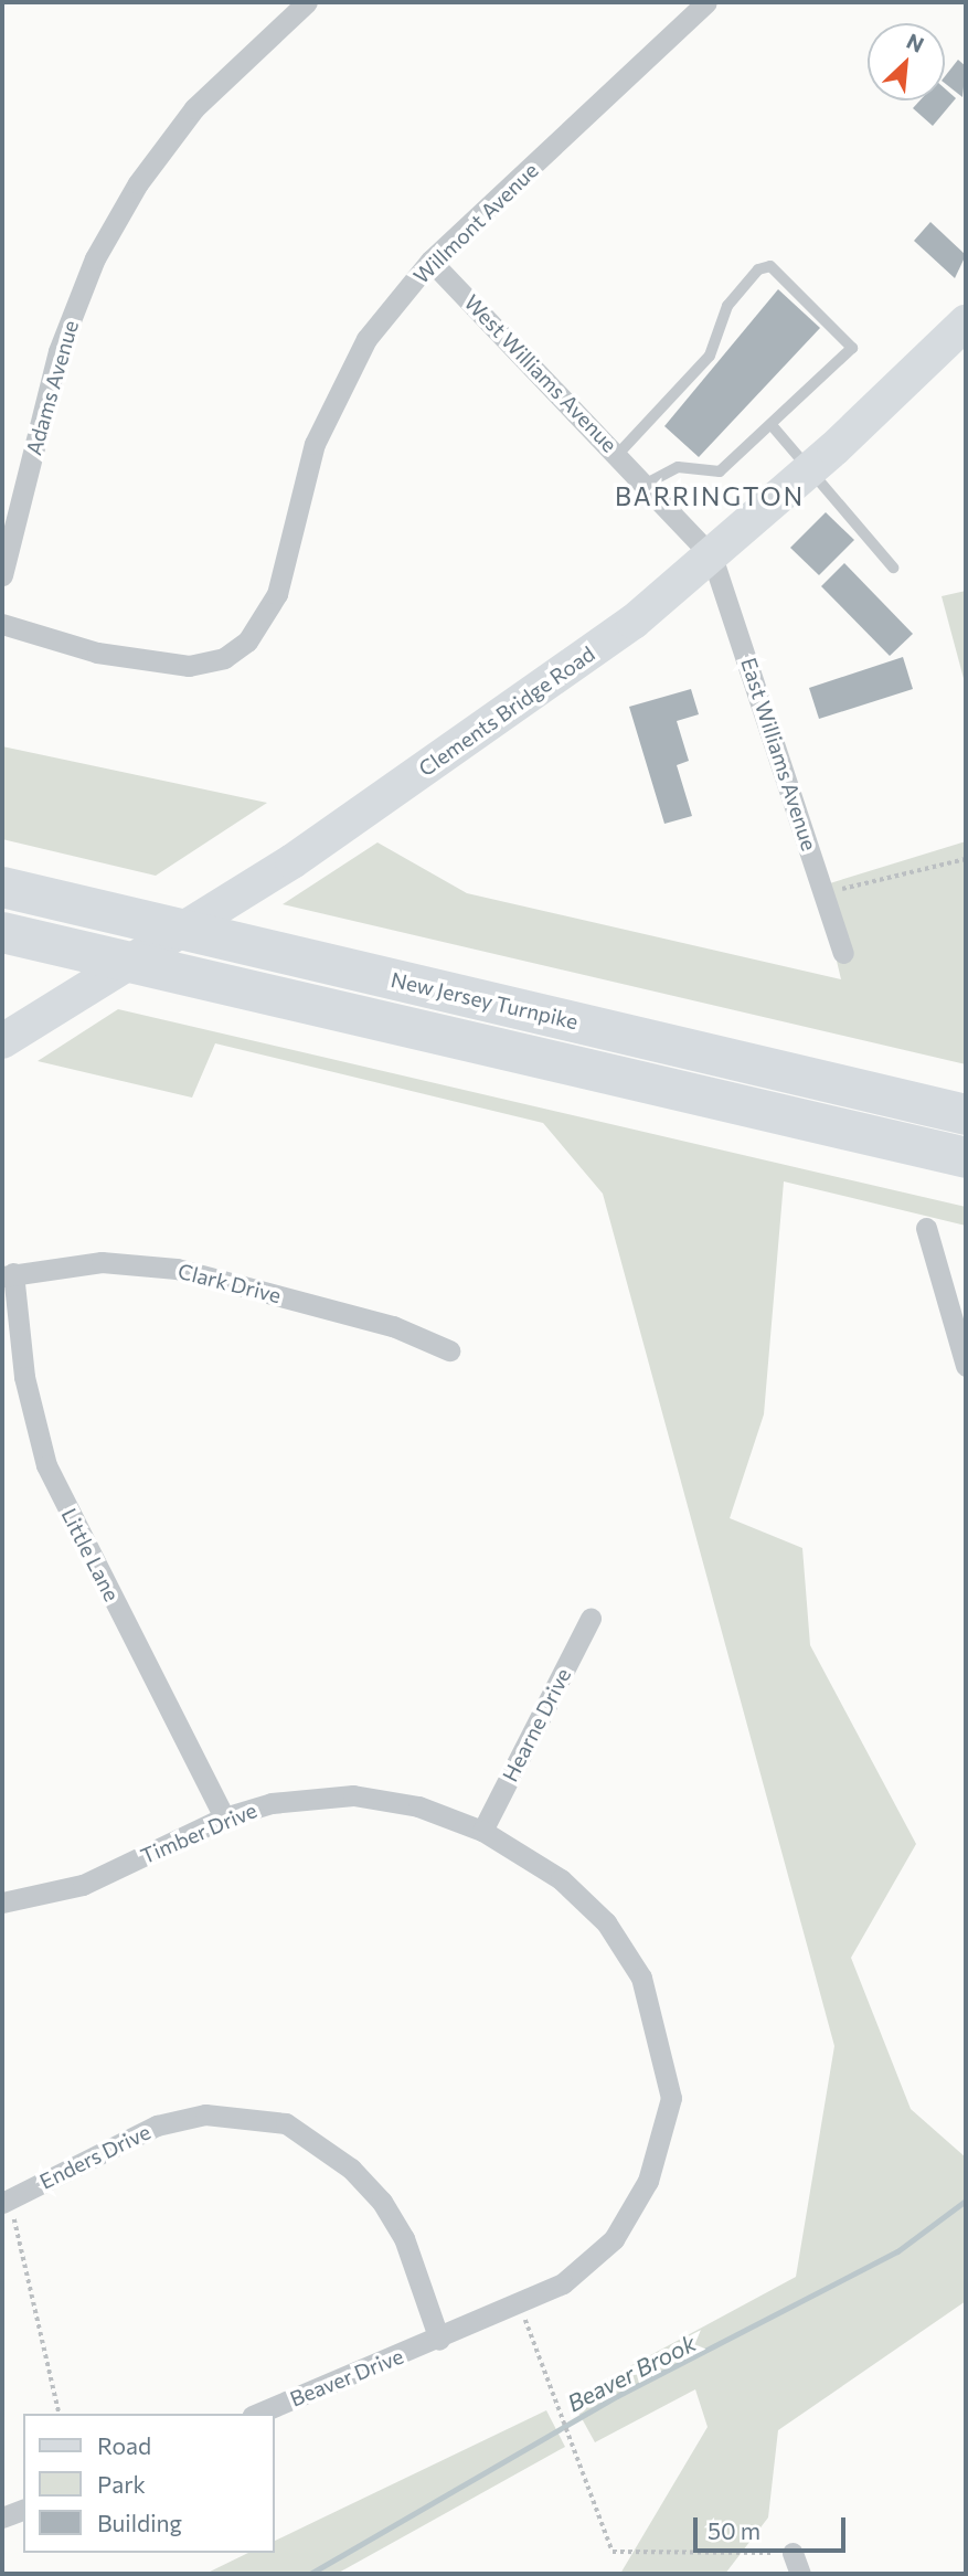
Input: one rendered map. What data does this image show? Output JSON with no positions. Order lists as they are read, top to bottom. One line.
{"streets":{"highway":["New Jersey Turnpike"],"main road":["Clements Bridge Road"],"street":["Willmont Avenue","West Williams Avenue","Adams Avenue","East Williams Avenue","Clark Drive","Little Lane","Hearne Drive","Timber Drive","Enders Drive","Beaver Drive"]},"crossings":[["Willmont Avenue","West Williams Avenue"],["West Williams Avenue","Clements Bridge Road"],["West Williams Avenue","East Williams Avenue"],["Clements Bridge Road","East Williams Avenue"],["Clark Drive","Little Lane"],["Little Lane","Timber Drive"],["Hearne Drive","Timber Drive"],["Timber Drive","Enders Drive"],["Timber Drive","Beaver Drive"],["Enders Drive","Beaver Drive"]],"districts":["BARRINGTON"],"water":["Beaver Brook"],"legend":["Road","Park","Building"],"scale_bar":"50 m","north":"top right"}
